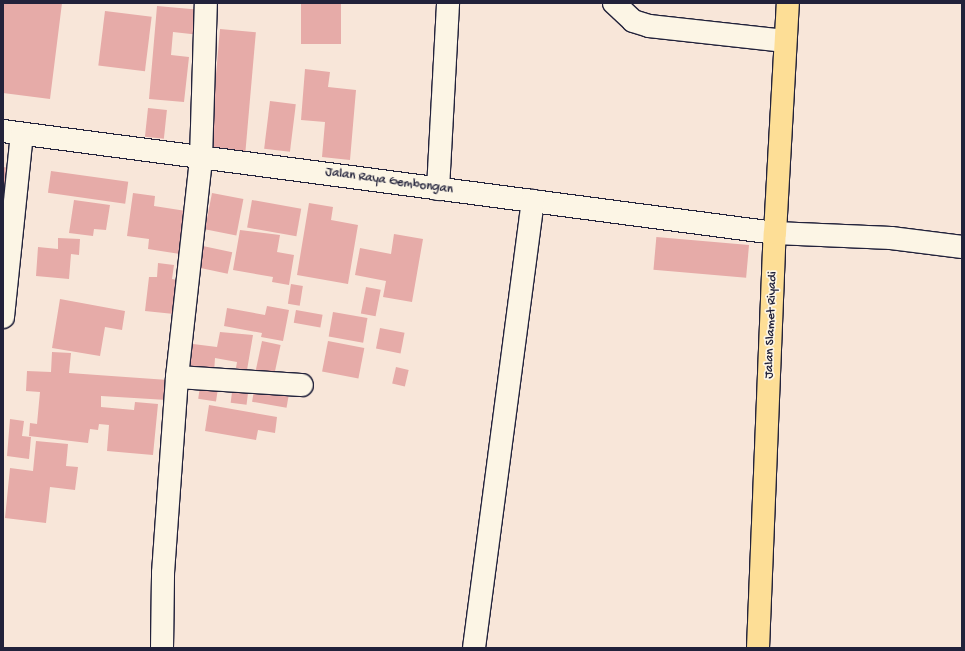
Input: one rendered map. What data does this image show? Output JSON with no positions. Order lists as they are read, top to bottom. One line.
{"streets":{"main road":["Jalan Slamet Riyadi"],"street":["Jalan Raya Gembongan"]},"crossings":[["Jalan Raya Gembongan","Jalan Slamet Riyadi"]]}
